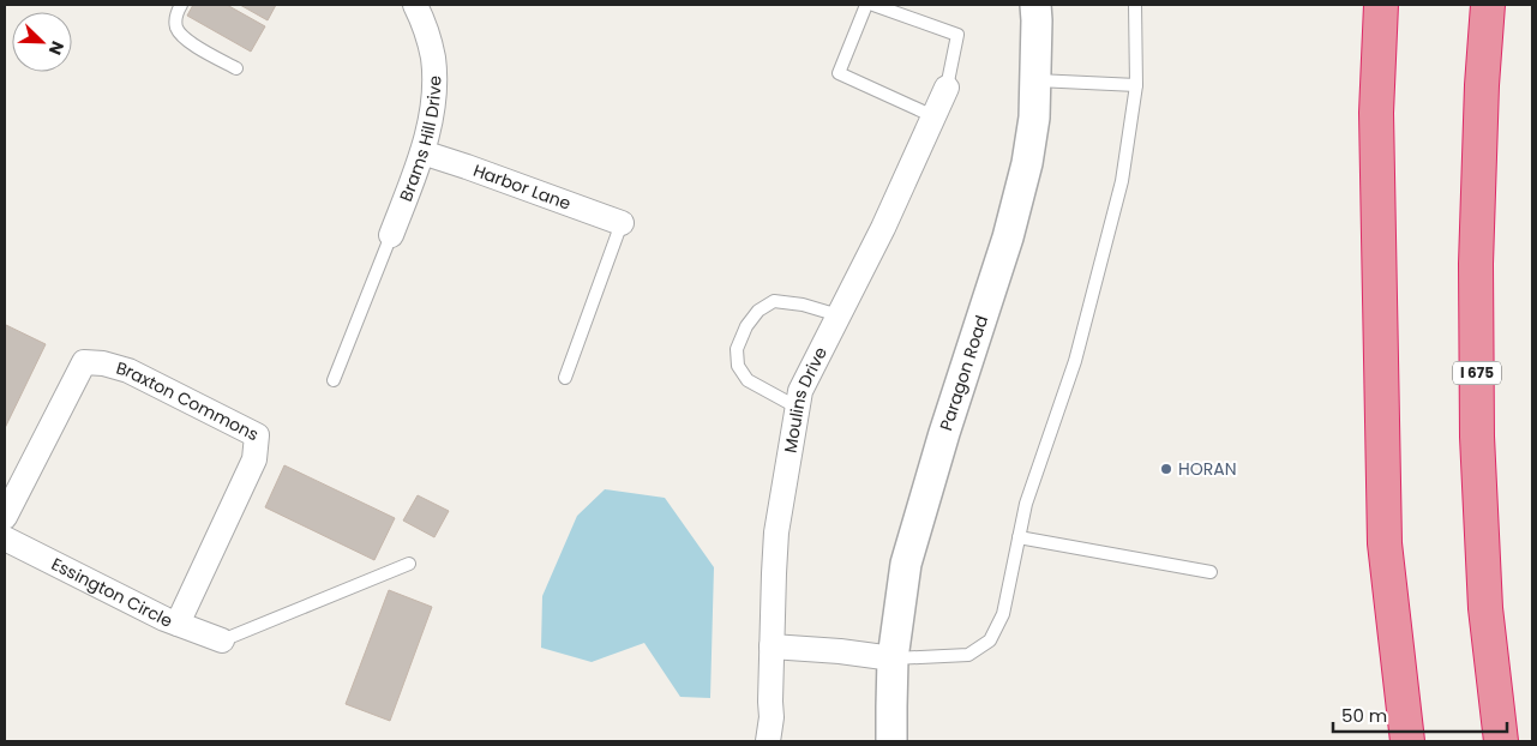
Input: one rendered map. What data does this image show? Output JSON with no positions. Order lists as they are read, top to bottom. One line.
{"streets":{"highway":["I 675"],"street":["Brams Hill Drive","Harbor Lane","Paragon Road","Moulins Drive","Braxton Commons","Essington Circle"]},"crossings":[["Brams Hill Drive","Harbor Lane"],["Braxton Commons","Essington Circle"]],"places":["HORAN"],"scale_bar":"50 m","north":"bottom right"}
